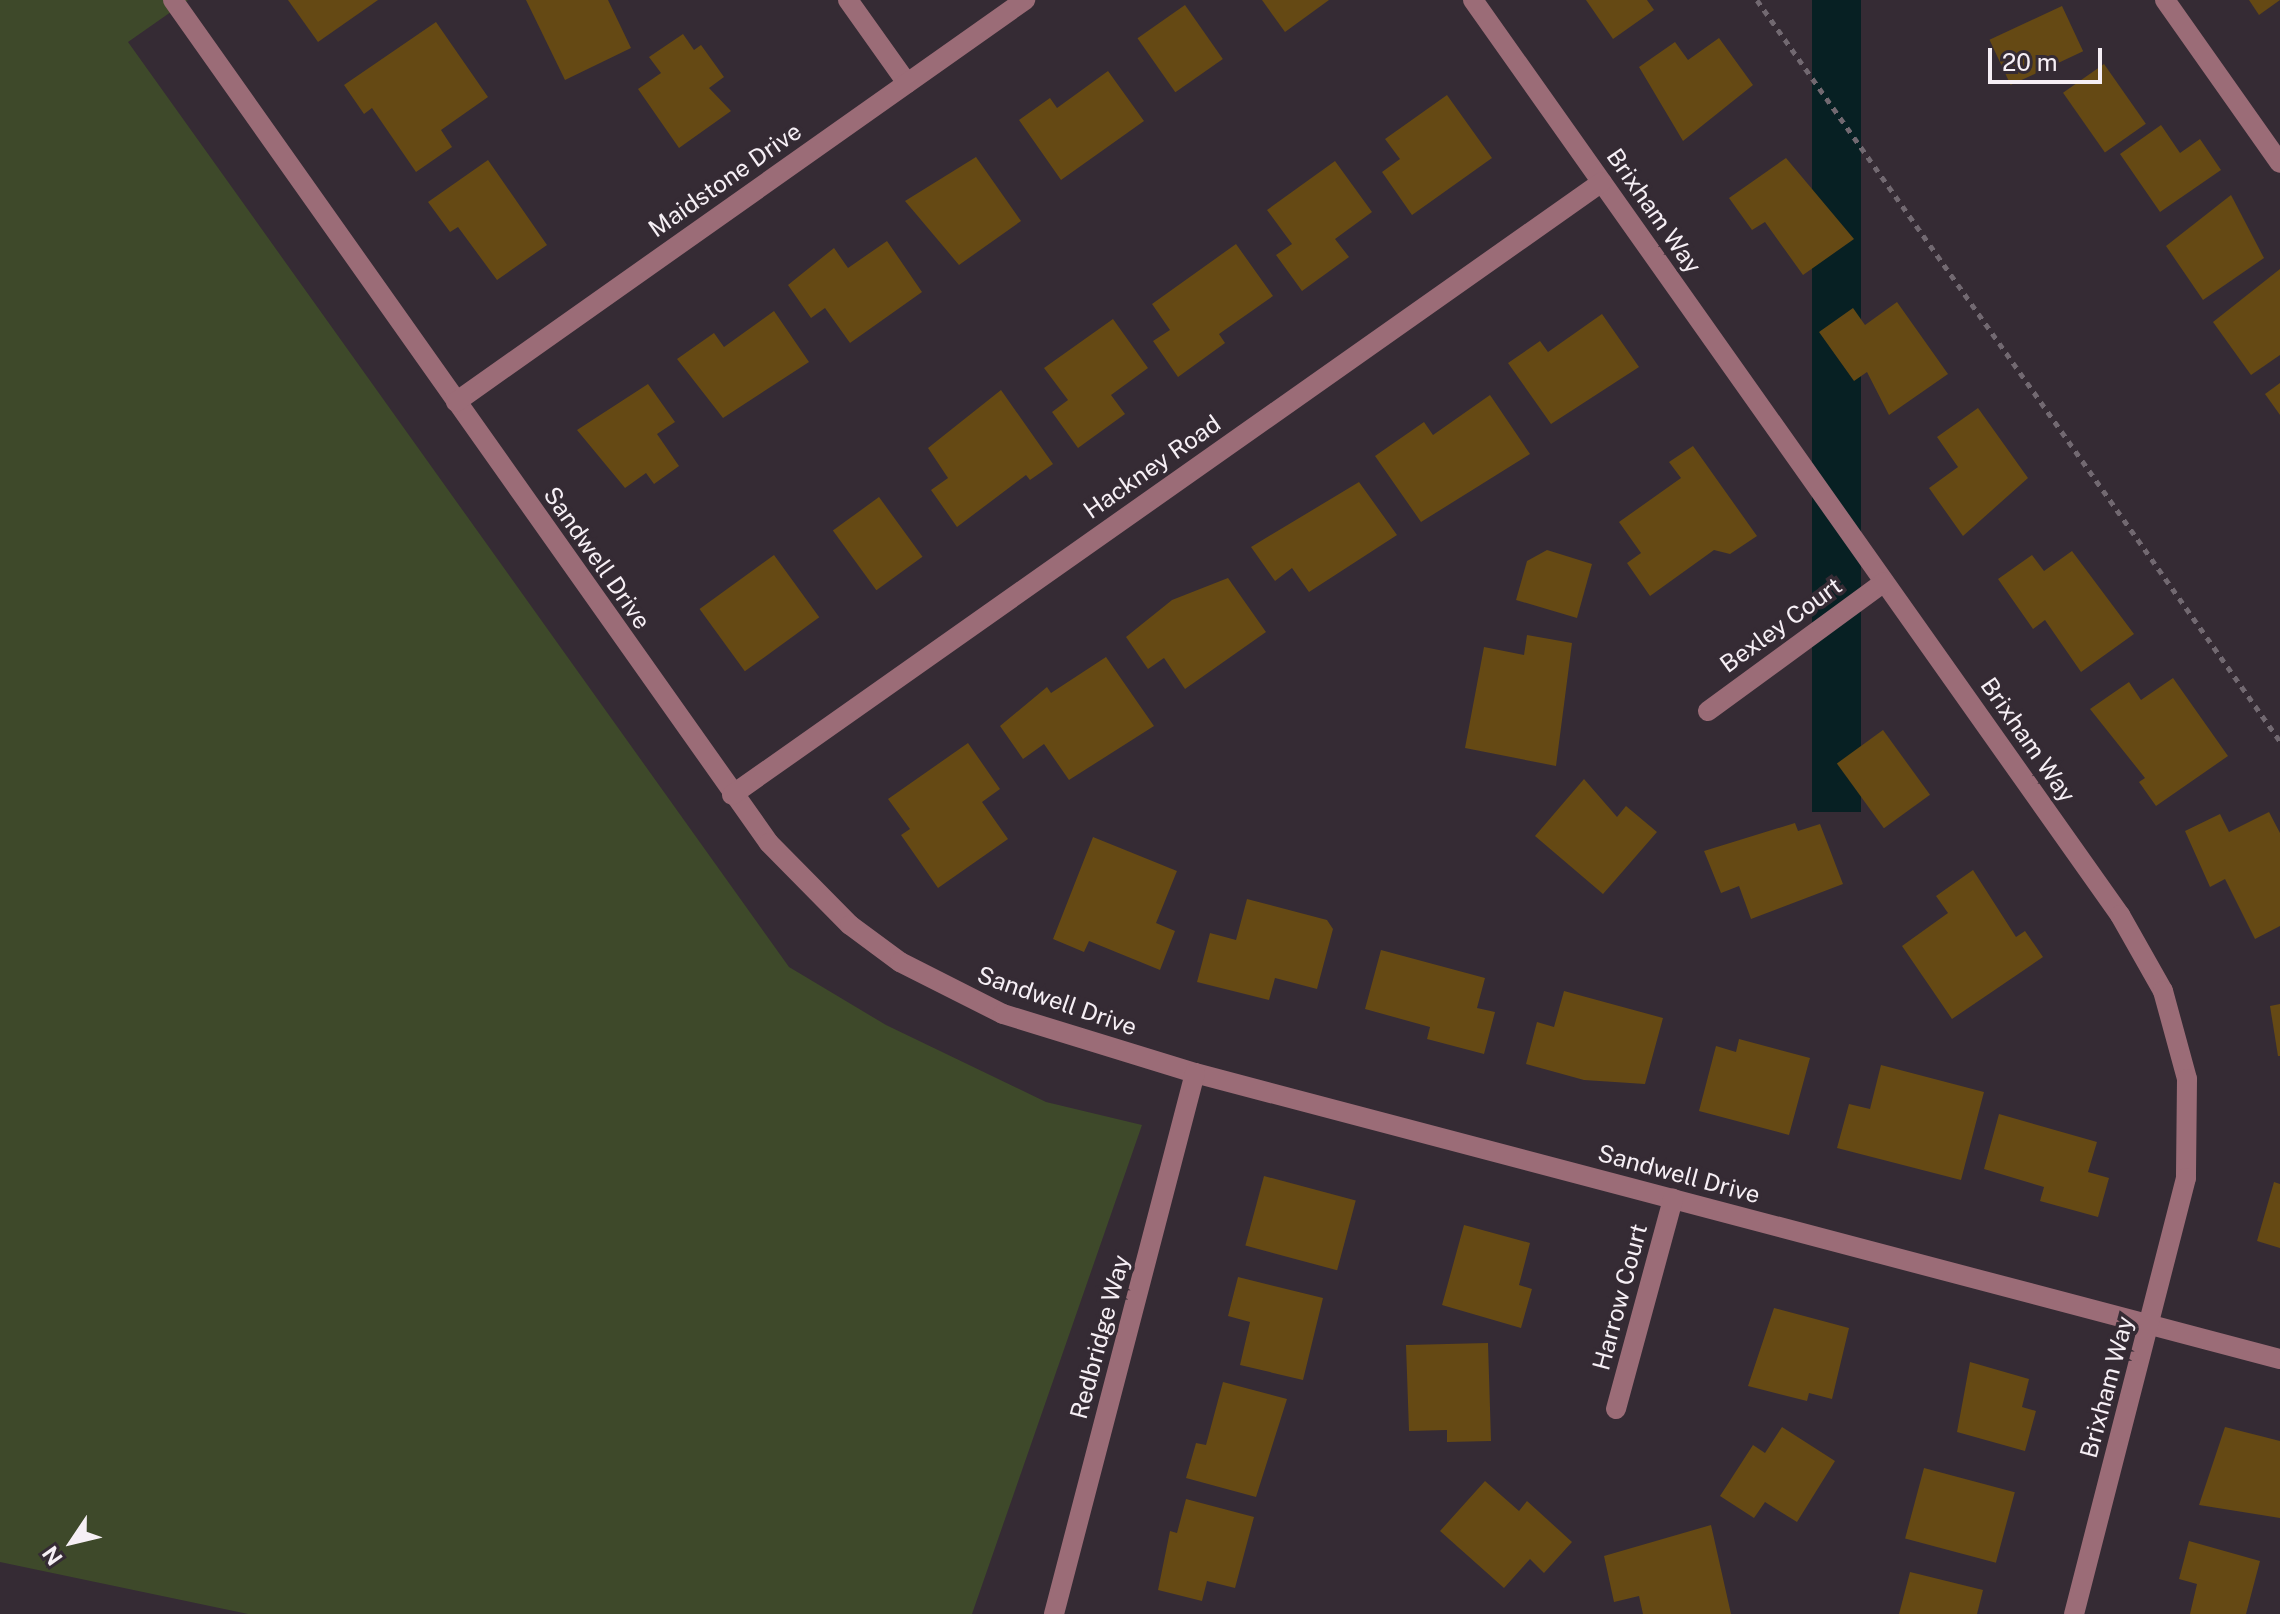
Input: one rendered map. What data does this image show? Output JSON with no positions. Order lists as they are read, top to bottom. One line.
{"streets":{"street":["Maidstone Drive","Brixham Way","Hackney Road","Sandwell Drive","Bexley Court","Harrow Court","Redbridge Way"]},"crossings":[["Maidstone Drive","Sandwell Drive"],["Brixham Way","Hackney Road"],["Brixham Way","Sandwell Drive"],["Brixham Way","Bexley Court"],["Hackney Road","Sandwell Drive"],["Sandwell Drive","Harrow Court"],["Sandwell Drive","Redbridge Way"]],"scale_bar":"20 m","north":"bottom left"}
